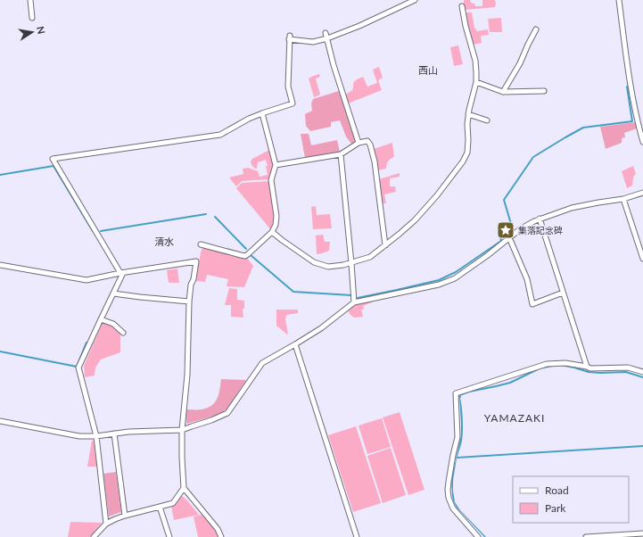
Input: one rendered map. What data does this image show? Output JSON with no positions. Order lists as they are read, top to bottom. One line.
{"districts":["西山","清水","YAMAZAKI"],"places":{"place":["集落記念碑"]},"legend":["Road","Park"],"north":"right"}
